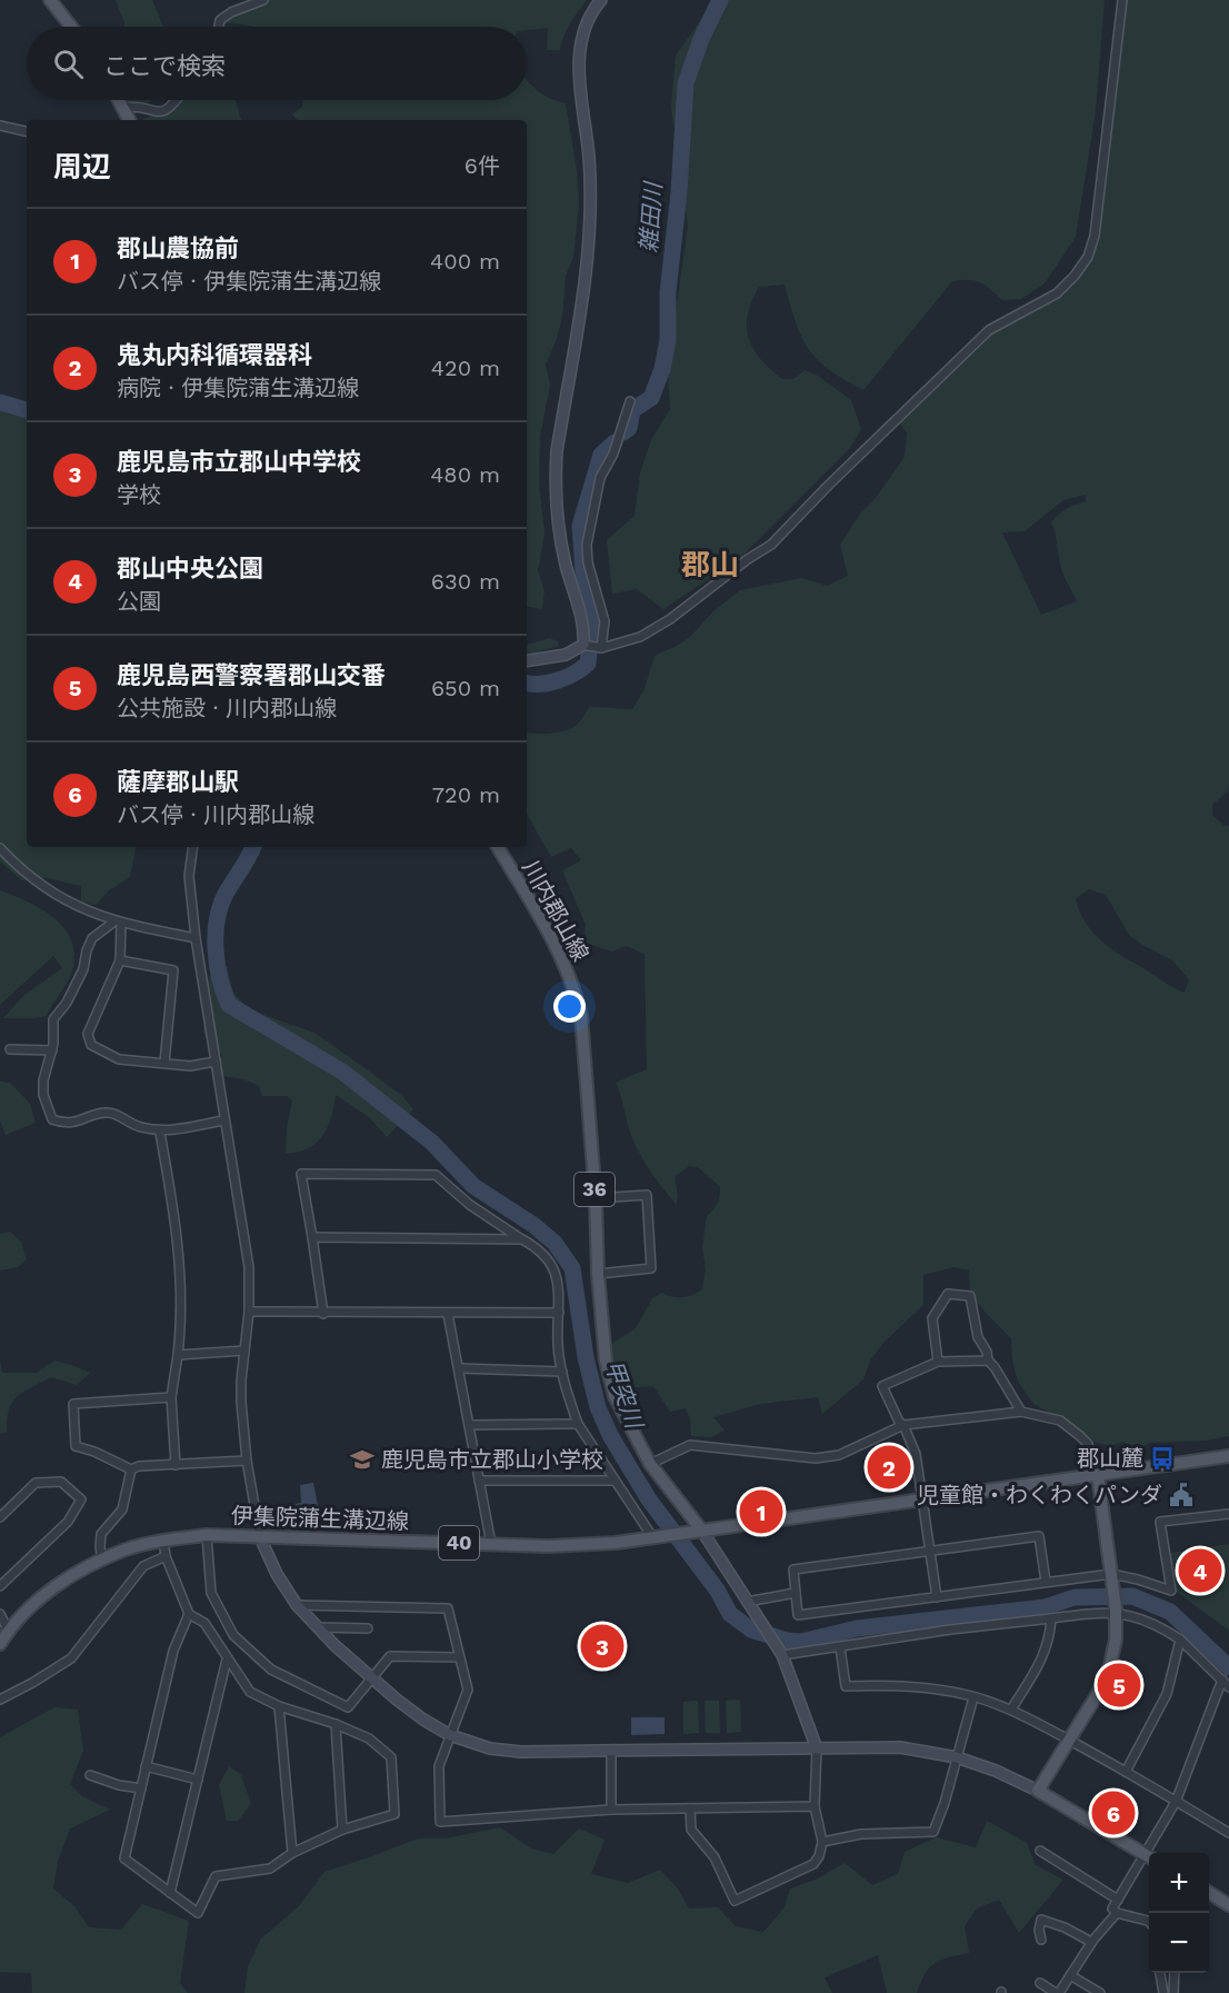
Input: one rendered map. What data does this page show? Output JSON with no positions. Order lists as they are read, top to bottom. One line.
{"streets":{"main road":["川内郡山線","36","伊集院蒲生溝辺線","40"]},"crossings":[["川内郡山線","伊集院蒲生溝辺線"]],"districts":["郡山"],"water":["雑田川","甲突川"],"places":{"bus stop":["郡山麓"],"school or university":["鹿児島市立郡山小学校"],"public building":["児童館・わくわくパンダ"]},"page":{"search":"ここで検索","heading":["周辺","6件"],"list":[{"mark":"1","name":"郡山農協前","note":"バス停 · 伊集院蒲生溝辺線","value":"400 m"},{"mark":"2","name":"鬼丸内科循環器科","note":"病院 · 伊集院蒲生溝辺線","value":"420 m"},{"mark":"3","name":"鹿児島市立郡山中学校","note":"学校","value":"480 m"},{"mark":"4","name":"郡山中央公園","note":"公園","value":"630 m"},{"mark":"5","name":"鹿児島西警察署郡山交番","note":"公共施設 · 川内郡山線","value":"650 m"},{"mark":"6","name":"薩摩郡山駅","note":"バス停 · 川内郡山線","value":"720 m"}],"pins":["2","1","4","3","5","6"],"map_buttons":["+","−"]}}
